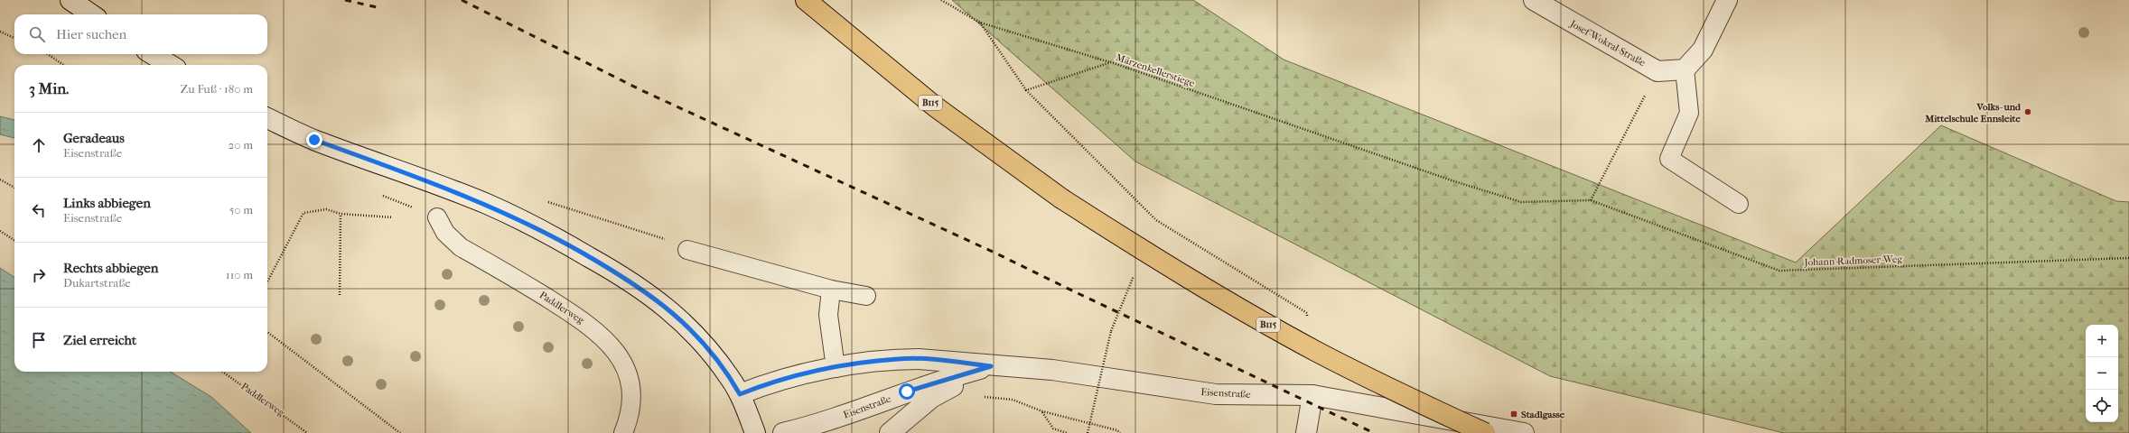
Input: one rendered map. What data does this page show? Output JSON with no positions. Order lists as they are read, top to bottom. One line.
{"streets":{"main road":["B115"],"street":["Josef-Wokral-Straße","Eisenstraße"],"lane":["Paddlerweg"],"path":["Märzenkellerstiege","Johann-Radmoser-Weg"]},"crossings":[["Märzenkellerstiege","Johann-Radmoser-Weg"]],"places":{"other":["Volks- und Mittelschule Ennsleite"],"transit":["Stadlgasse"]},"page":{"search":"Hier suchen","heading":["3 Min.","Zu Fuß · 180 m"],"list":[["Geradeaus","Eisenstraße","20 m"],["Links abbiegen","Eisenstraße","50 m"],["Rechts abbiegen","Dukartstraße","110 m"],"Ziel erreicht"],"map_buttons":["+","−"]}}
